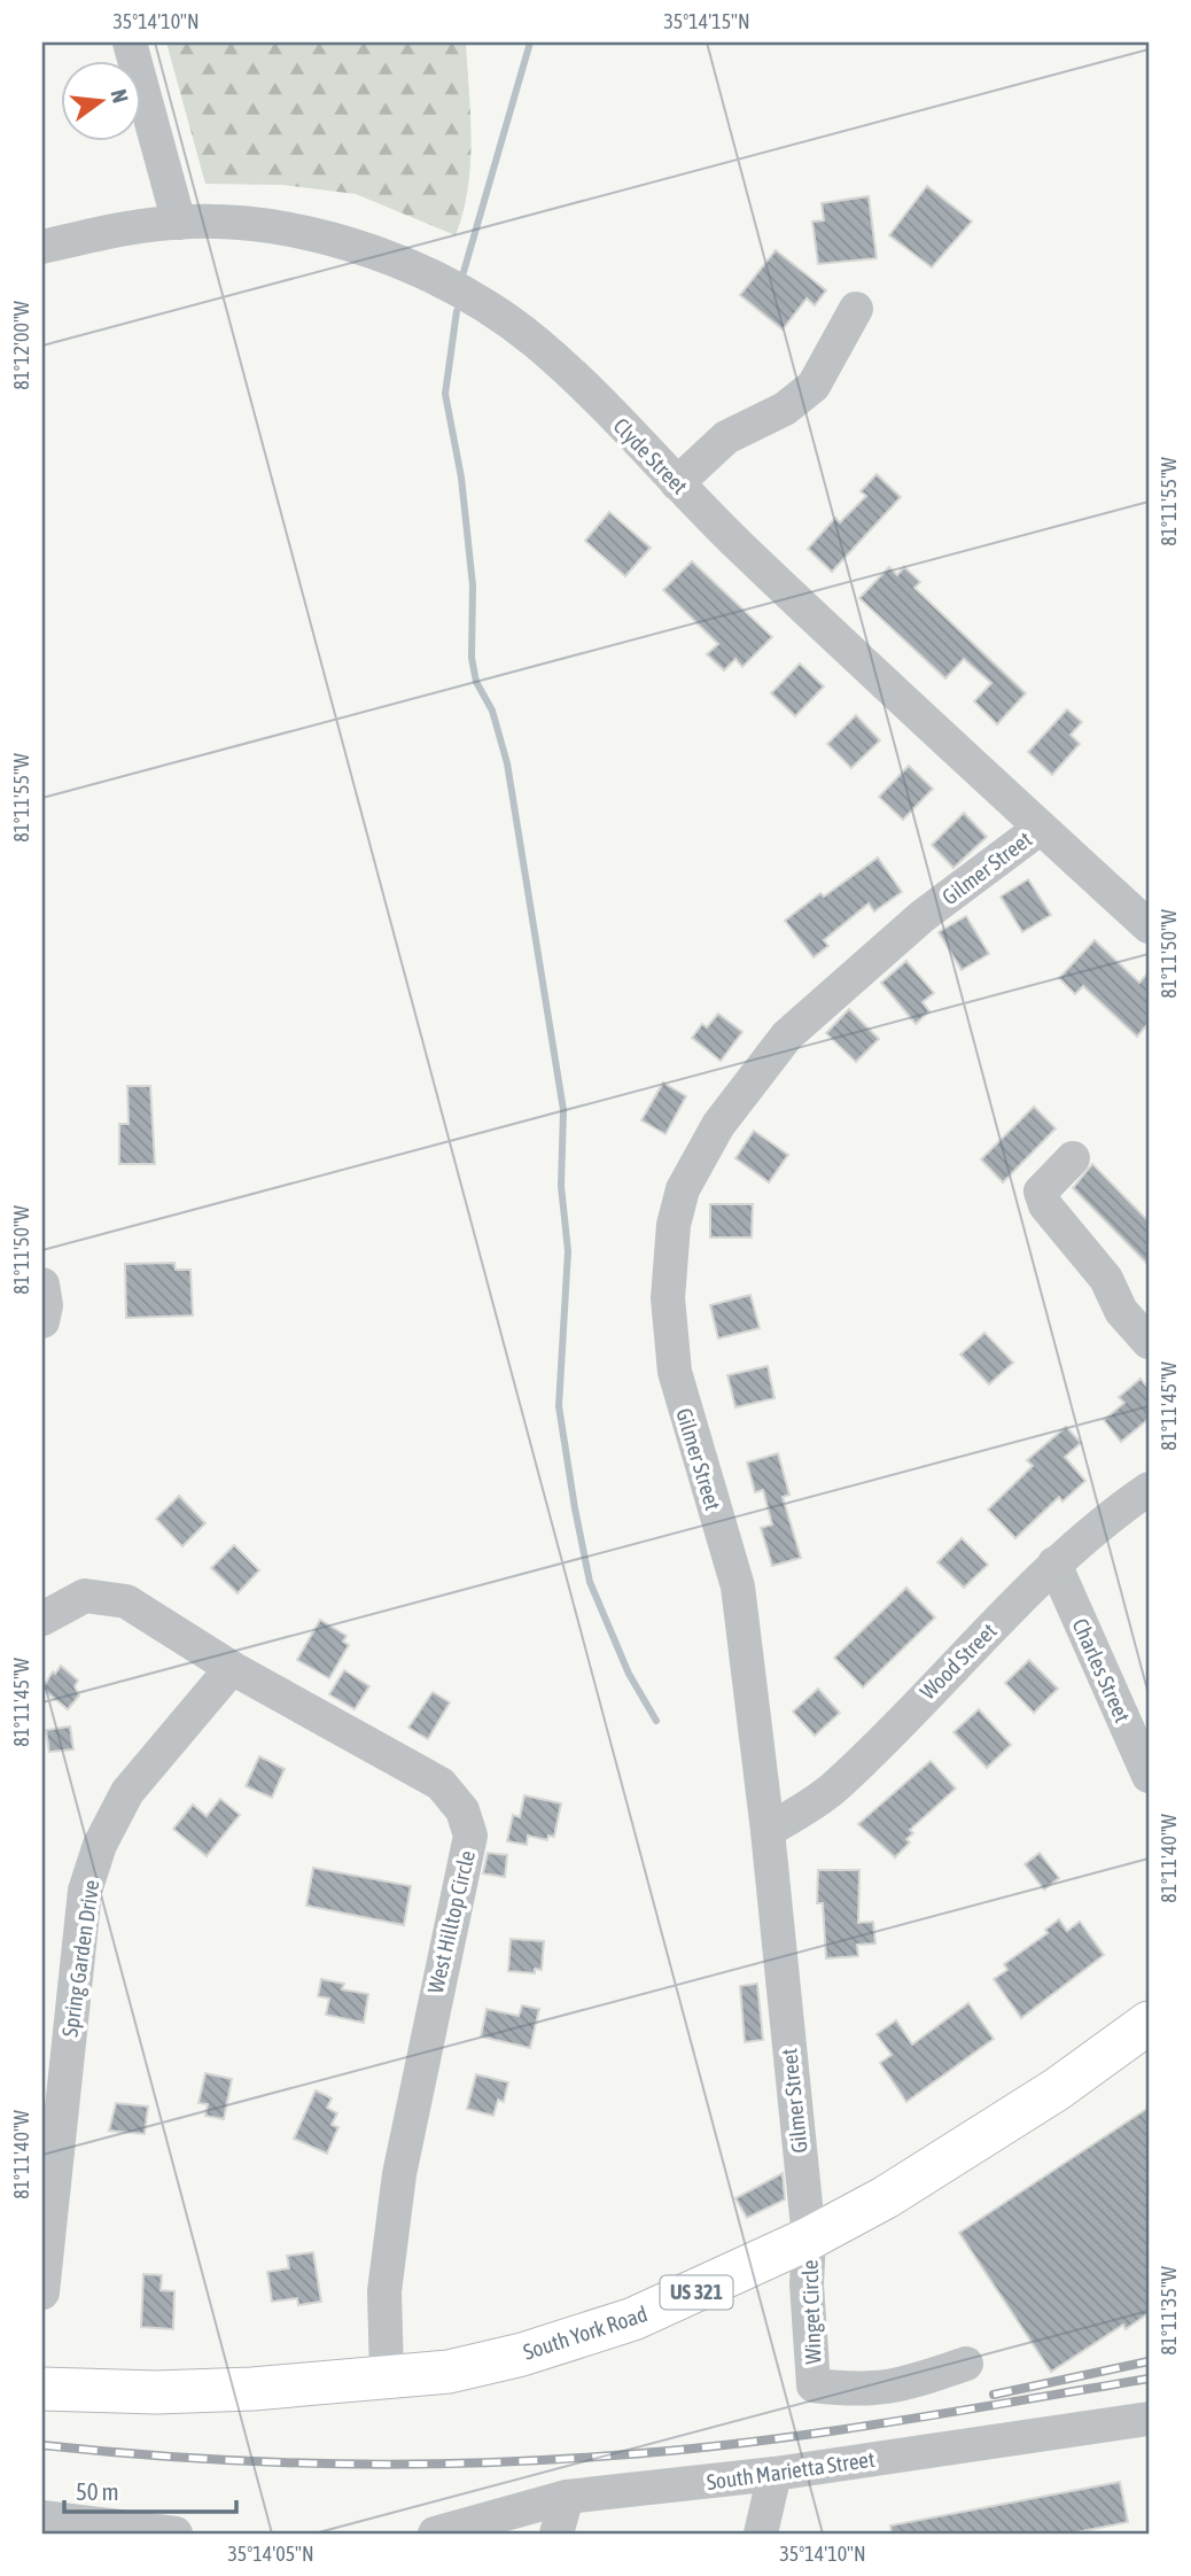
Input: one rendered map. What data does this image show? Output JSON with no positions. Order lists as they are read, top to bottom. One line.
{"streets":{"main road":["US 321","South York Road"],"street":["Clyde Street","Gilmer Street","Wood Street","Charles Street","West Hilltop Circle","Spring Garden Drive","Winget Circle","South Marietta Street"]},"crossings":[["Clyde Street","Gilmer Street"],["Gilmer Street","Wood Street"],["Gilmer Street","Winget Circle"],["Gilmer Street","South York Road"],["Wood Street","Charles Street"],["West Hilltop Circle","Spring Garden Drive"],["West Hilltop Circle","South York Road"],["Winget Circle","South York Road"]],"scale_bar":"50 m","north":"right","coordinates":["35°14'10\"N","35°14'15\"N","81°12'00\"W","81°11'55\"W","81°11'50\"W","81°11'45\"W","81°11'40\"W","81°11'35\"W","35°14'05\"N"]}
